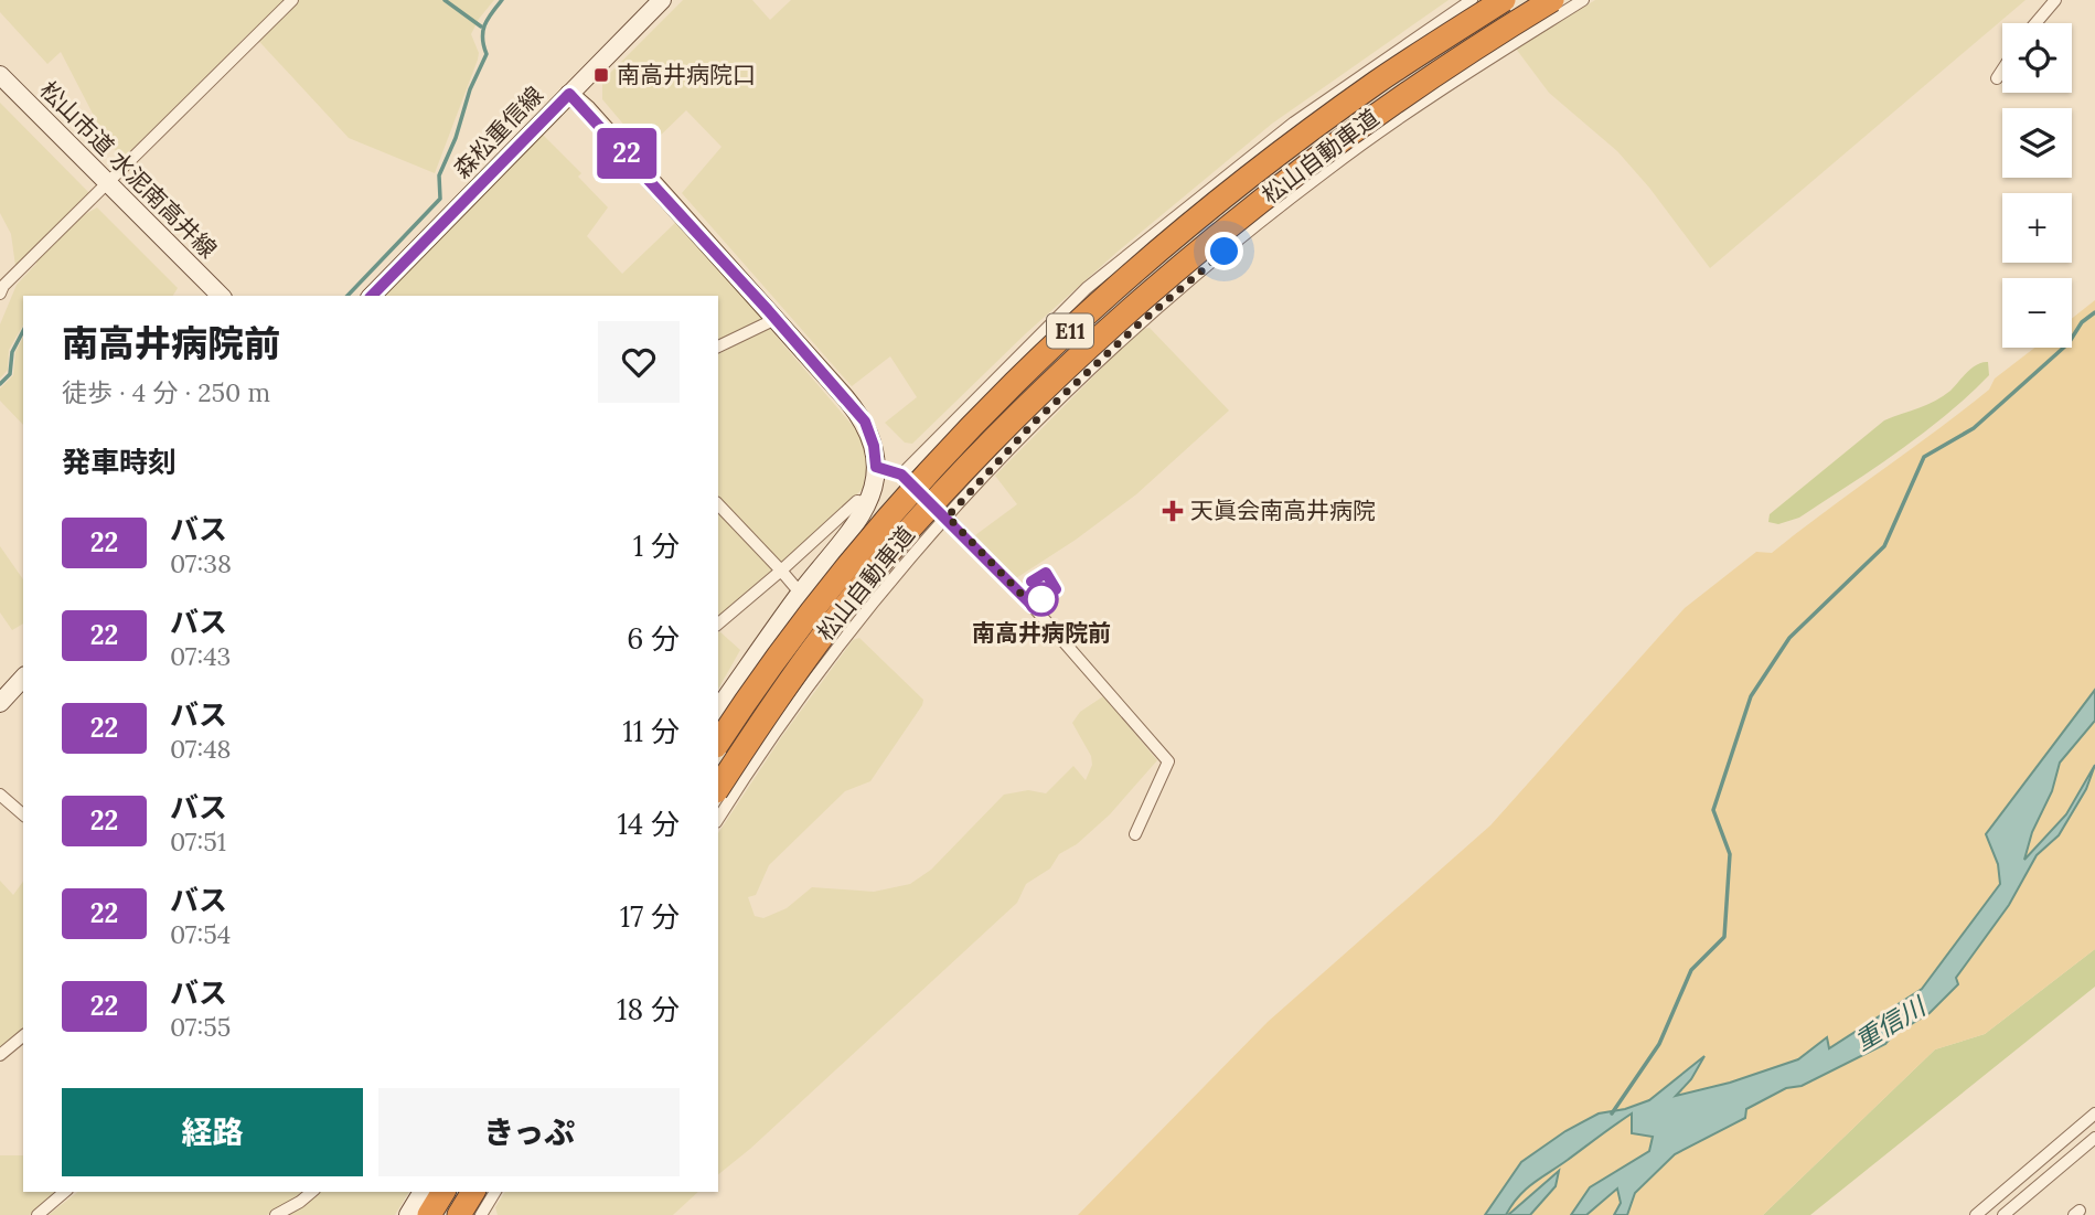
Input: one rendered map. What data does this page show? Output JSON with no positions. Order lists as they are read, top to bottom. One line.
{"streets":{"highway":["松山自動車道","E11"],"street":["森松重信線","松山市道 水泥南高井線"]},"water":["重信川"],"places":{"transit":["南高井病院口"],"health":["天眞会南高井病院"],"other":["南高井病院前"]},"lines":["bus line 22"],"page":{"on_map":"22","map_buttons":["+","−"],"heading":[["南高井病院前","徒歩 · 4 分 · 250 m"],"発車時刻"],"list":[{"mark":"22","name":"バス","note":"07:38","value":"1 分"},{"mark":"22","name":"バス","note":"07:43","value":"6 分"},{"mark":"22","name":"バス","note":"07:48","value":"11 分"},{"mark":"22","name":"バス","note":"07:51","value":"14 分"},{"mark":"22","name":"バス","note":"07:54","value":"17 分"},{"mark":"22","name":"バス","note":"07:55","value":"18 分"}],"buttons":["経路","きっぷ"]}}
